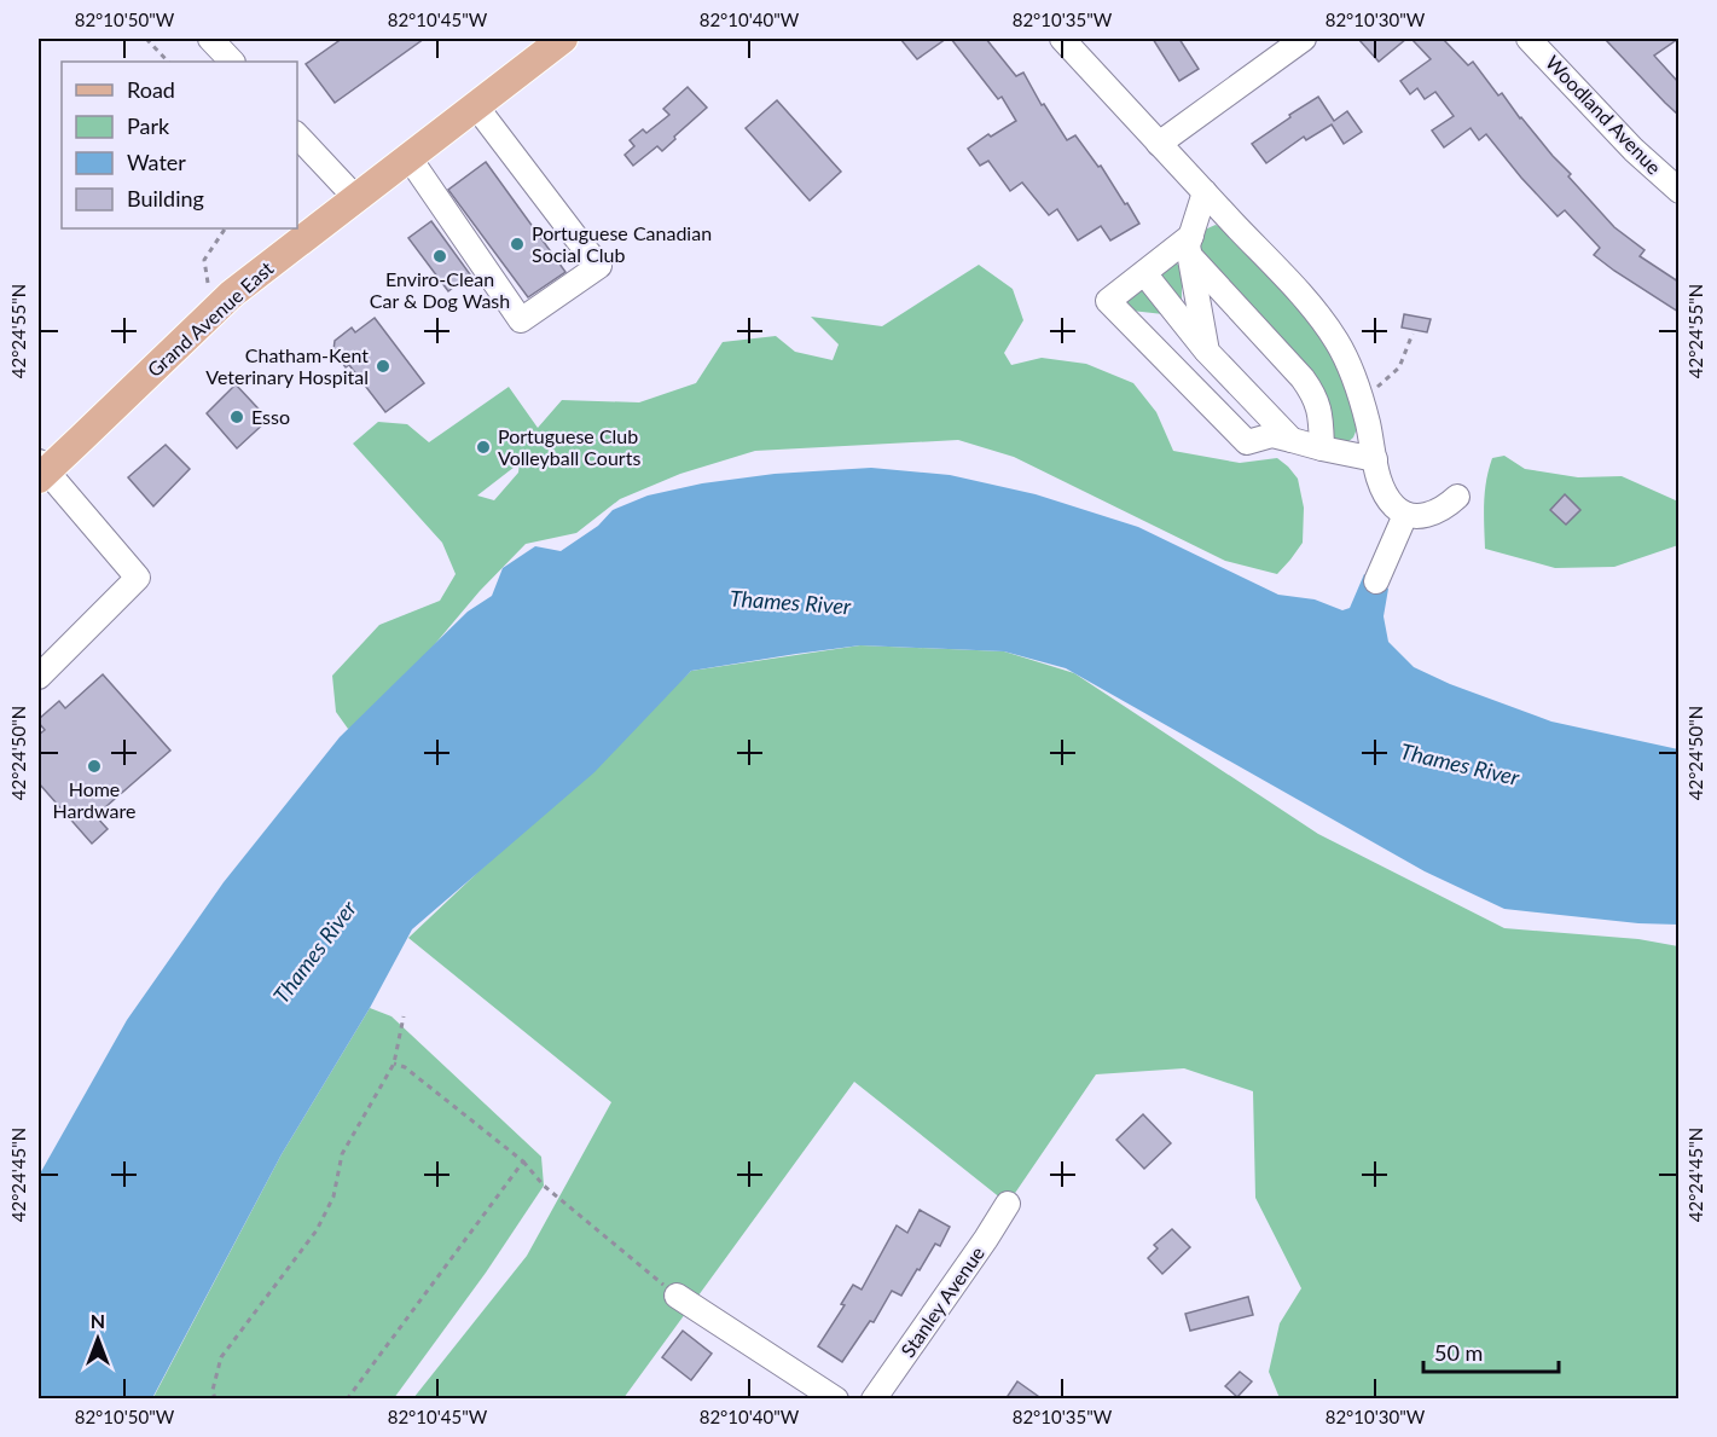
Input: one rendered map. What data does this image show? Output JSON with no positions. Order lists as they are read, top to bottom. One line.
{"streets":{"main road":["Grand Avenue East"],"street":["Woodland Avenue","Stanley Avenue"]},"water":["Thames River"],"places":["Portuguese Canadian Social Club","Enviro-Clean Car & Dog Wash","Chatham-Kent Veterinary Hospital","Esso","Portuguese Club Volleyball Courts","Home Hardware"],"legend":["Road","Park","Water","Building"],"scale_bar":"50 m","north":"top","coordinates":["82°10'50\"W","82°10'45\"W","82°10'40\"W","82°10'35\"W","82°10'30\"W","42°24'55\"N","42°24'50\"N","42°24'45\"N"]}
